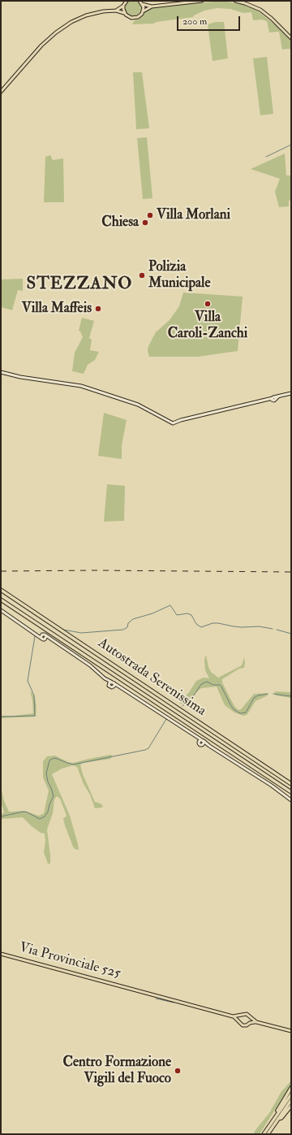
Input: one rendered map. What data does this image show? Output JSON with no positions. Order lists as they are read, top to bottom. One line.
{"streets":{"highway":["Autostrada Serenissima"],"main road":["Via Provinciale 525"]},"districts":["STEZZANO"],"places":["Villa Morlani","Chiesa","Polizia Municipale","Villa Caroli-Zanchi","Villa Maffeis","Centro Formazione Vigili del Fuoco"],"scale_bar":"200 m"}
